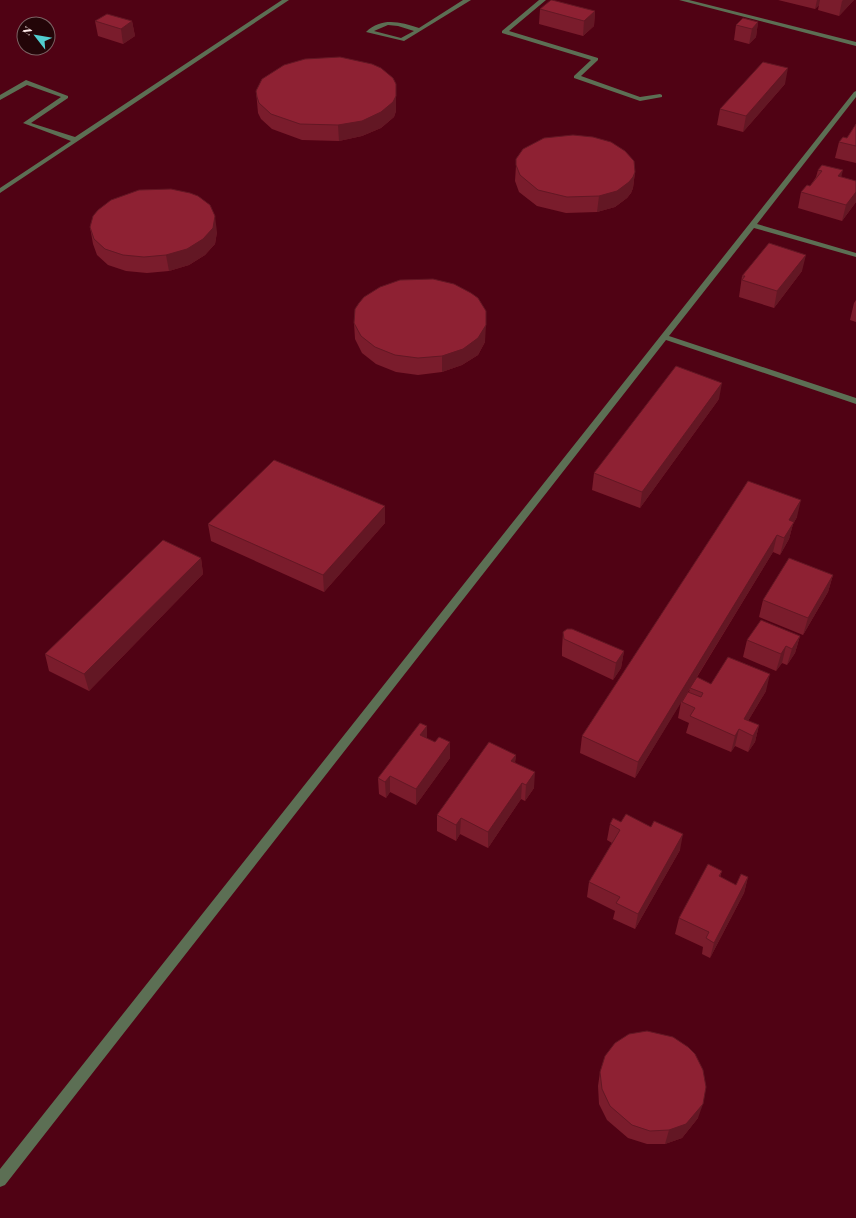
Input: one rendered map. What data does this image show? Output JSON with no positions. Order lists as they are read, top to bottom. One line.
{"north":"top left"}
